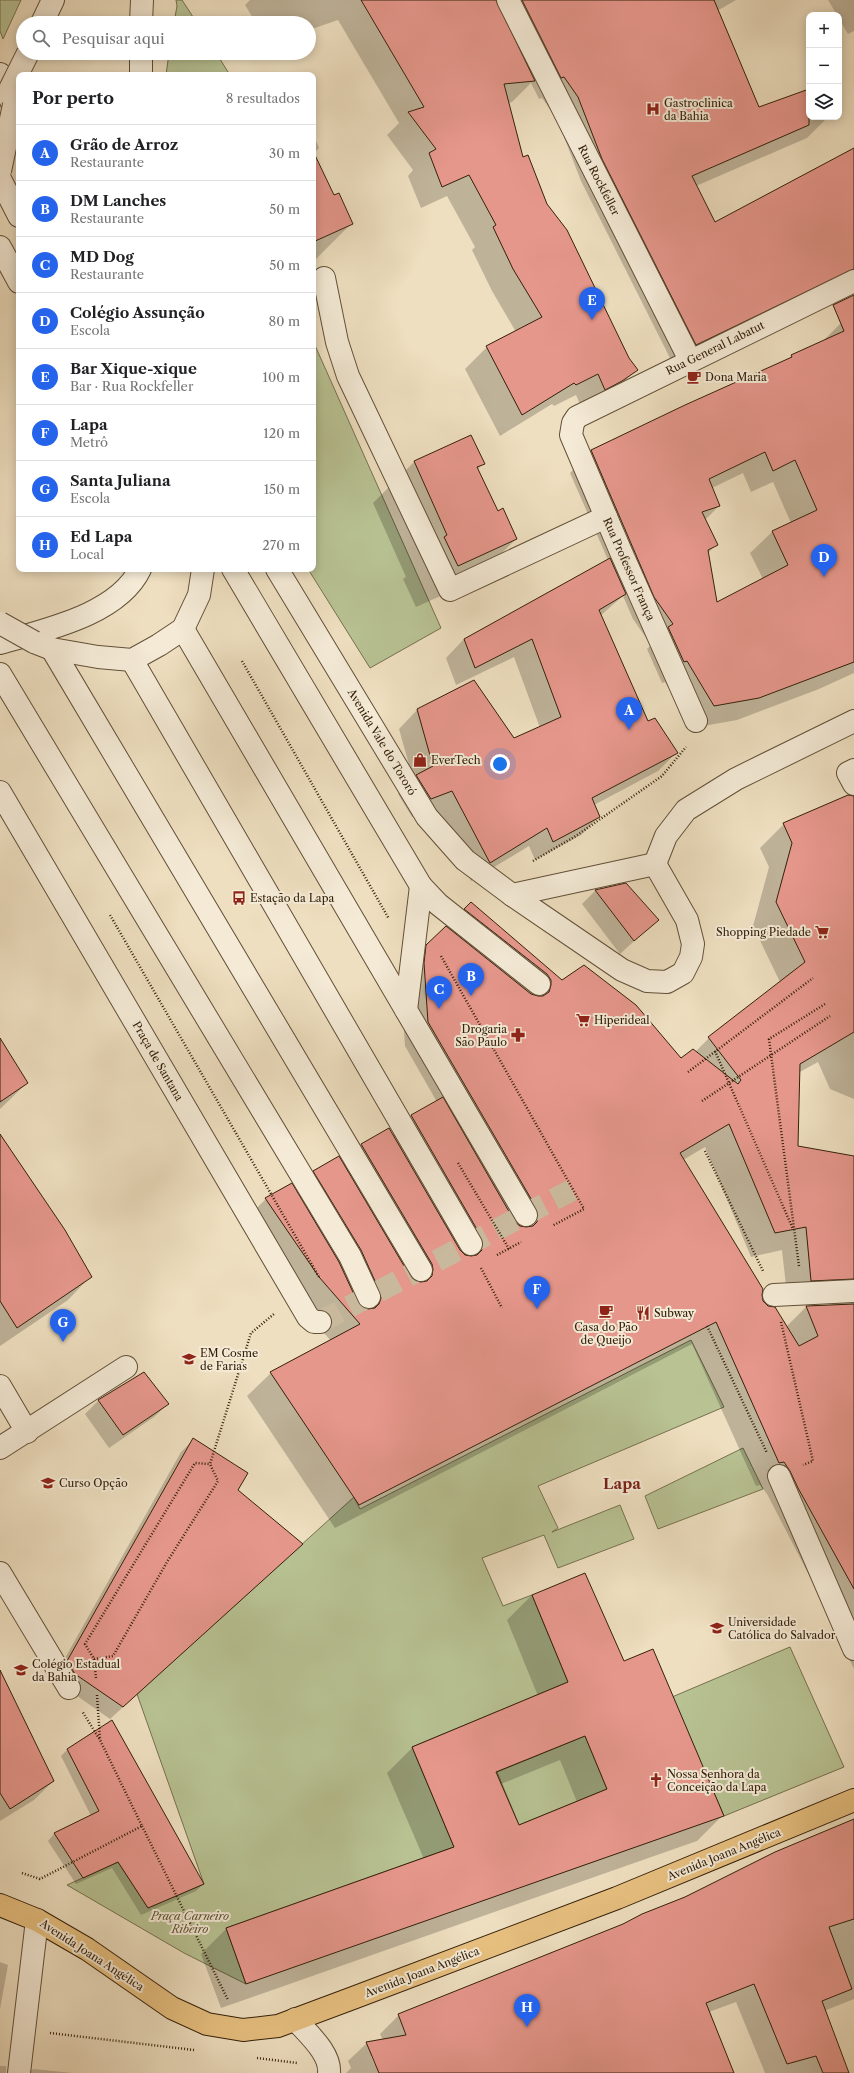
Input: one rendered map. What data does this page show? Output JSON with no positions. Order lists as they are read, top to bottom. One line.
{"streets":{"main road":["Avenida Joana Angélica"],"street":["Rua Rockfeller","Rua General Labatut","Rua Professor França","Avenida Vale do Tororó","Praça de Santana"]},"crossings":[["Rua Rockfeller","Rua General Labatut"],["Rua General Labatut","Rua Professor França"]],"districts":["Lapa"],"parks":["Praça Carneiro Ribeiro"],"places":{"hospital":["Gastroclinica da Bahia"],"cafe":["Dona Maria","Casa do Pão de Queijo"],"shop":["EverTech"],"bus stop":["Estação da Lapa"],"supermarket":["Shopping Piedade","Hiperideal"],"pharmacy":["Drogaria São Paulo"],"restaurant":["Subway"],"school or university":["EM Cosme de Farias","Curso Opção","Universidade Católica do Salvador","Colégio Estadual da Bahia"],"church":["Nossa Senhora da Conceição da Lapa"]},"page":{"map_buttons":["+","−"],"search":"Pesquisar aqui","heading":["Por perto","8 resultados"],"list":[{"mark":"A","name":"Grão de Arroz","note":"Restaurante","value":"30 m"},{"mark":"B","name":"DM Lanches","note":"Restaurante","value":"50 m"},{"mark":"C","name":"MD Dog","note":"Restaurante","value":"50 m"},{"mark":"D","name":"Colégio Assunção","note":"Escola","value":"80 m"},{"mark":"E","name":"Bar Xique-xique","note":"Bar · Rua Rockfeller","value":"100 m"},{"mark":"F","name":"Lapa","note":"Metrô","value":"120 m"},{"mark":"G","name":"Santa Juliana","note":"Escola","value":"150 m"},{"mark":"H","name":"Ed Lapa","note":"Local","value":"270 m"}],"pins":["E","D","A","B","C","F","G","H"]}}
